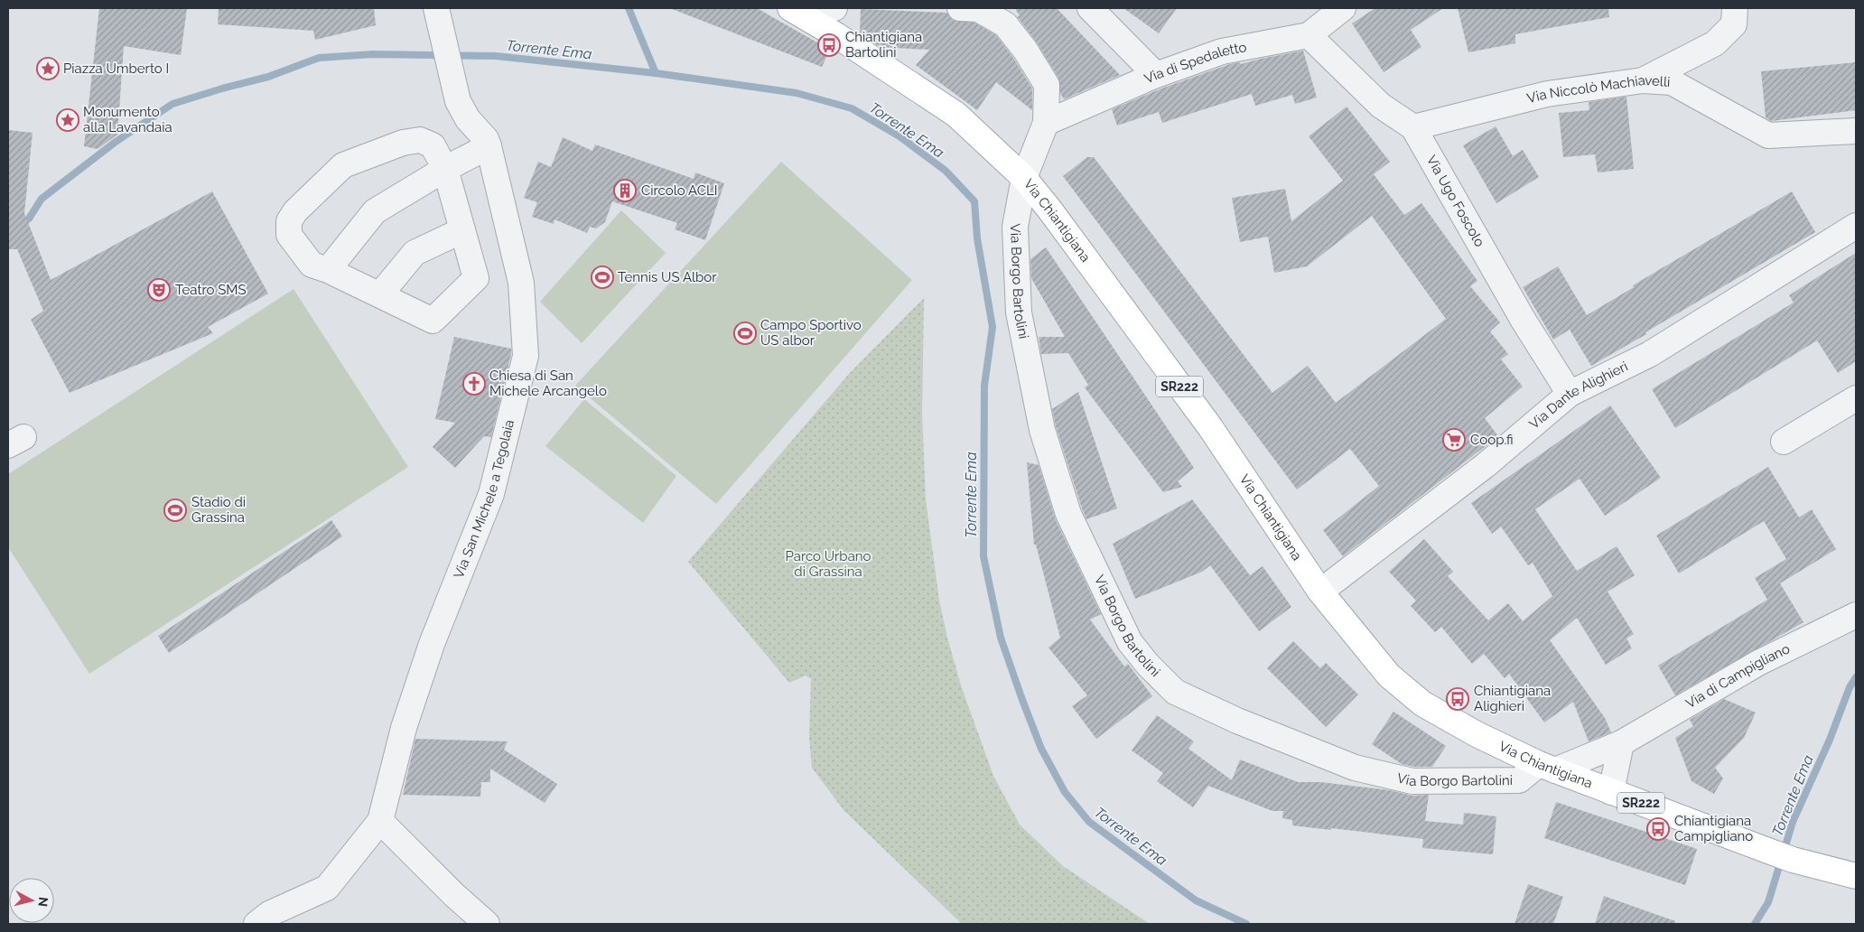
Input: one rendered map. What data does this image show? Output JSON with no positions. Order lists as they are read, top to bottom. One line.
{"streets":{"main road":["Via Chiantigiana","SR222"],"street":["Via di Spedaletto","Via Niccolò Machiavelli","Via Ugo Foscolo","Via Borgo Bartolini","Via Dante Alighieri","Via San Michele a Tegolaia","Via di Campigliano"]},"crossings":[["Via di Spedaletto","Via Ugo Foscolo"],["Via di Spedaletto","Via Borgo Bartolini"],["Via Niccolò Machiavelli","Via Ugo Foscolo"],["Via Ugo Foscolo","Via Dante Alighieri"],["Via Chiantigiana","Via Borgo Bartolini"],["Via Chiantigiana","Via Dante Alighieri"],["Via Chiantigiana","Via di Campigliano"],["Via Borgo Bartolini","Via di Campigliano"]],"water":["Torrente Ema"],"parks":["Parco Urbano di Grassina"],"places":{"bus stop":["Chiantigiana Bartolini","Chiantigiana Alighieri","Chiantigiana Campigliano"],"place":["Piazza Umberto I","Monumento alla Lavandaia"],"building":["Circolo ACLI"],"sports":["Tennis US Albor","Campo Sportivo US albor","Stadio di Grassina"],"theatre":["Teatro SMS"],"church":["Chiesa di San Michele Arcangelo"],"supermarket":["Coop.fi"]},"north":"right"}
